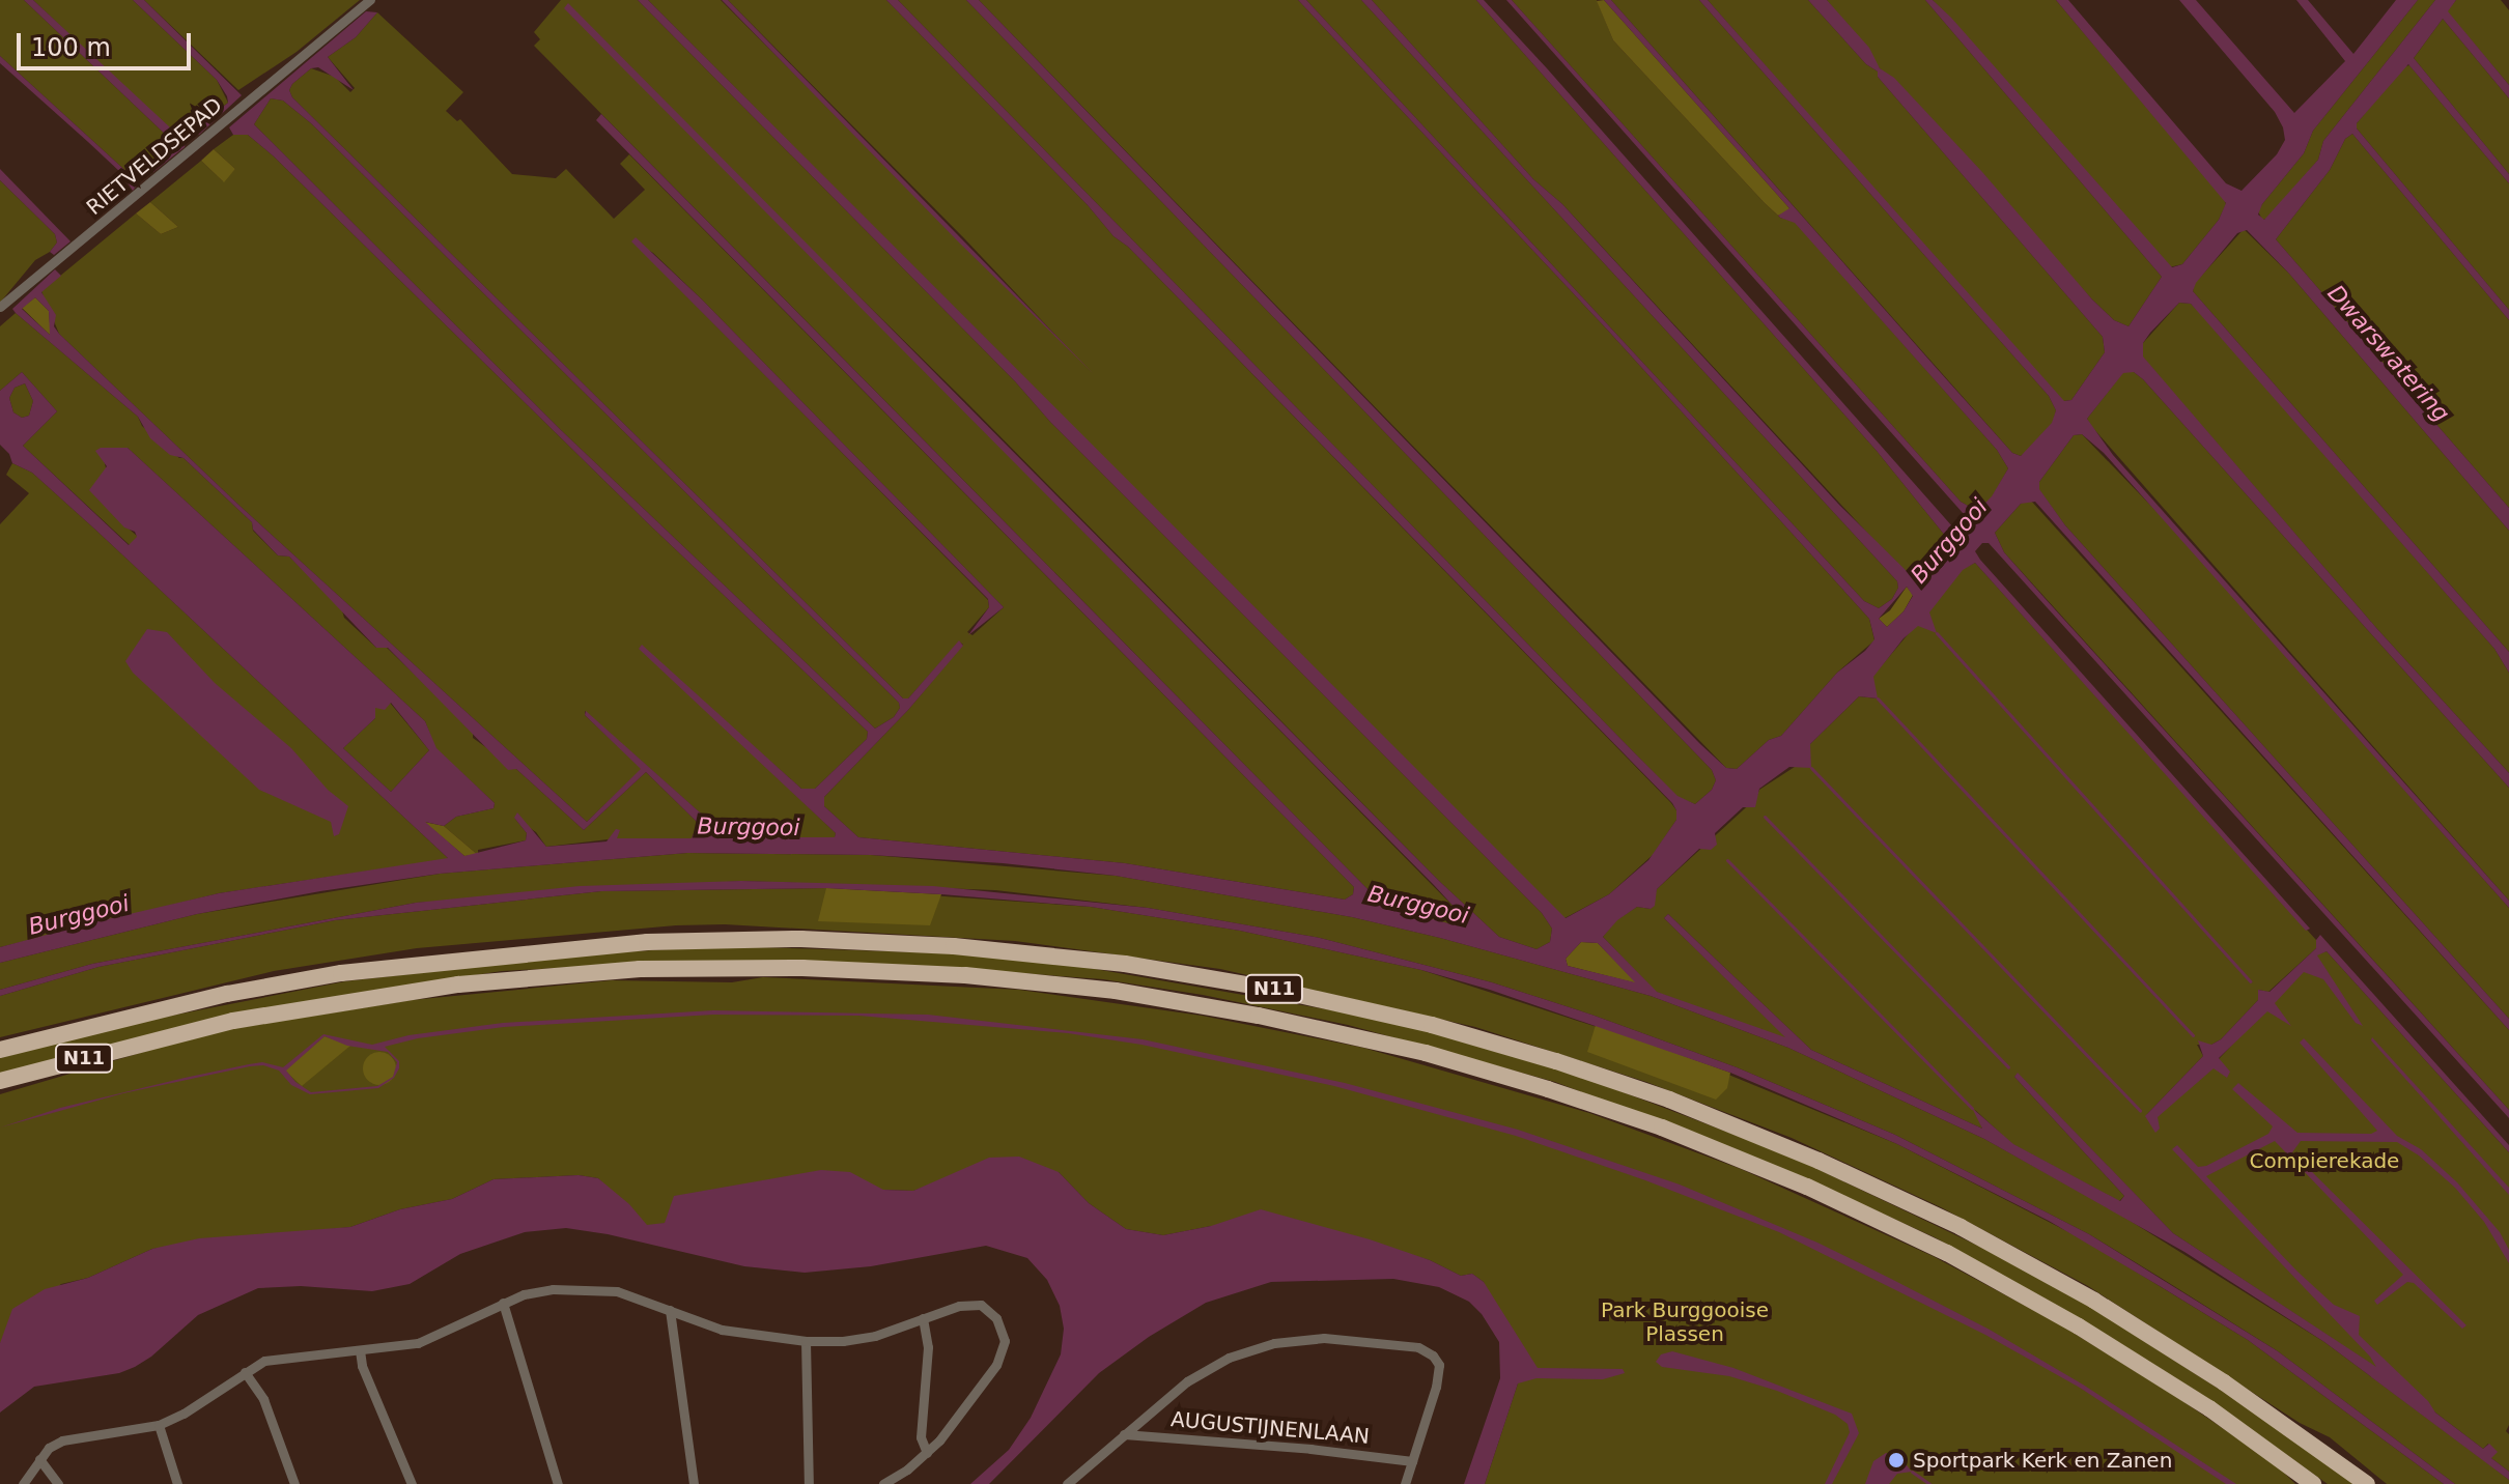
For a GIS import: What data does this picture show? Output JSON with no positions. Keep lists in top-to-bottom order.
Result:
{
  "streets": {
    "highway": ["N11"],
    "street": ["RIETVELDSEPAD", "AUGUSTIJNENLAAN"]
  },
  "water": ["Dwarswatering", "Burggooi"],
  "parks": ["Compierekade", "Park Burggooise Plassen"],
  "places": ["Sportpark Kerk en Zanen"],
  "scale_bar": "100 m"
}
